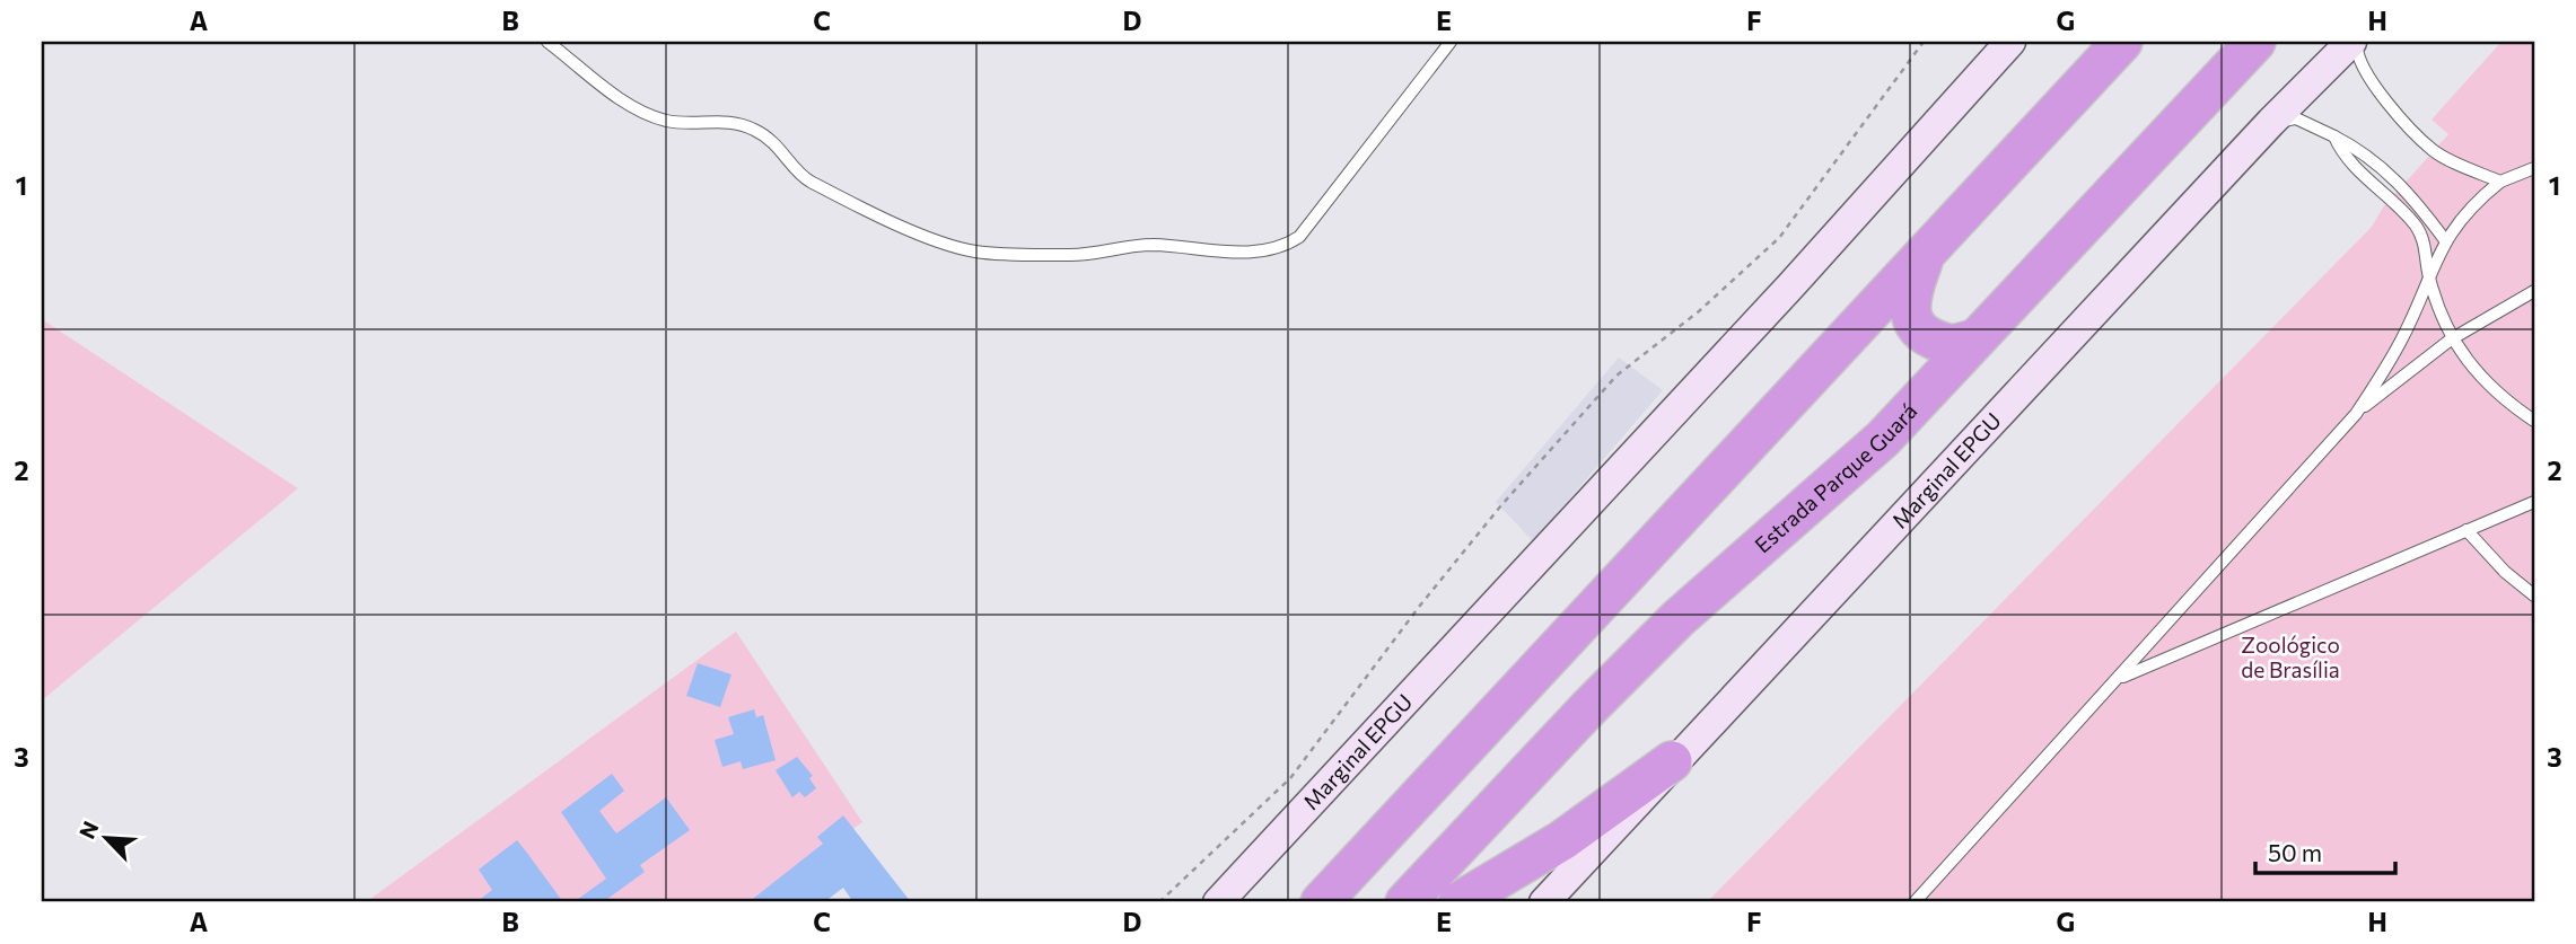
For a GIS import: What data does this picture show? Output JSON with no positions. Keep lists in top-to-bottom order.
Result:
{
  "streets": {
    "highway": ["Estrada Parque Guará"],
    "street": ["Marginal EPGU"]
  },
  "parks": ["Zoológico de Brasília"],
  "scale_bar": "50 m",
  "north": "top left",
  "grid": {
    "columns": [
      "A",
      "B",
      "C",
      "D",
      "E",
      "F",
      "G",
      "H"
    ],
    "rows": ["1", "2", "3"]
  }
}
